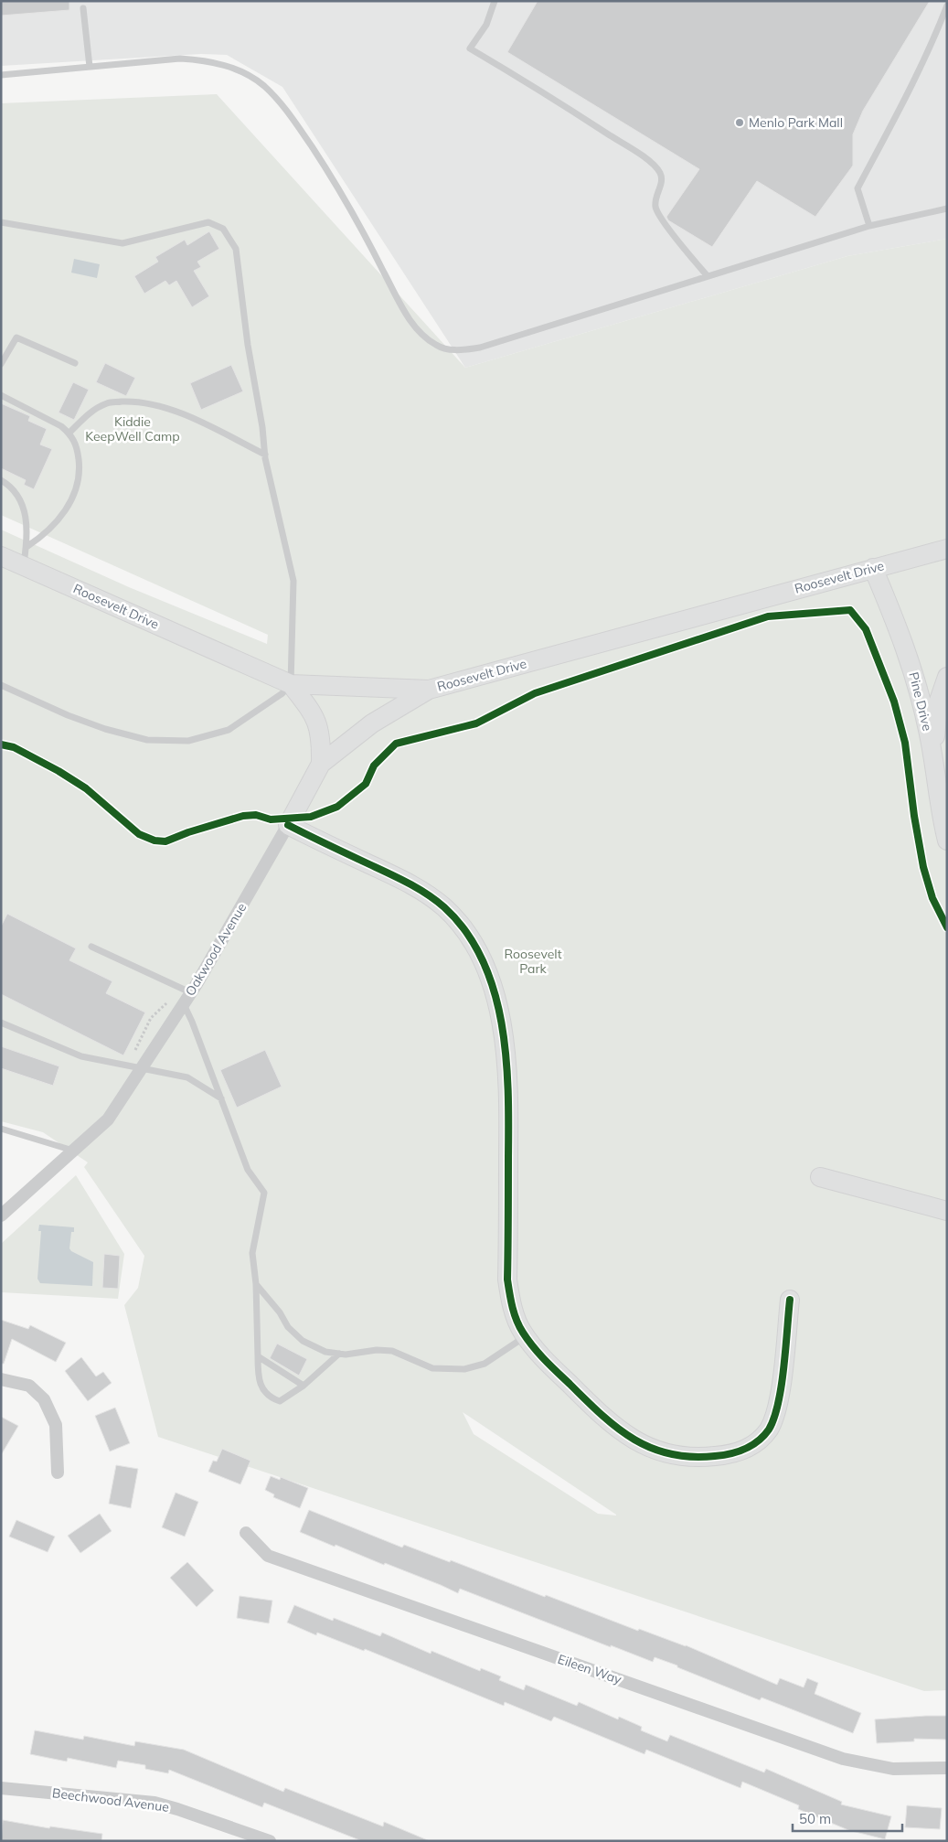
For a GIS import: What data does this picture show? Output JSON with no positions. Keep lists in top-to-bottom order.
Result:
{
  "streets": {
    "street": [
      "Roosevelt Drive",
      "Pine Drive",
      "Oakwood Avenue",
      "Eileen Way",
      "Beechwood Avenue"
    ]
  },
  "crossings": [
    ["Roosevelt Drive", "Pine Drive"],
    ["Roosevelt Drive", "Oakwood Avenue"]
  ],
  "parks": ["Kiddie KeepWell Camp", "Roosevelt Park"],
  "places": ["Menlo Park Mall"],
  "scale_bar": "50 m"
}
